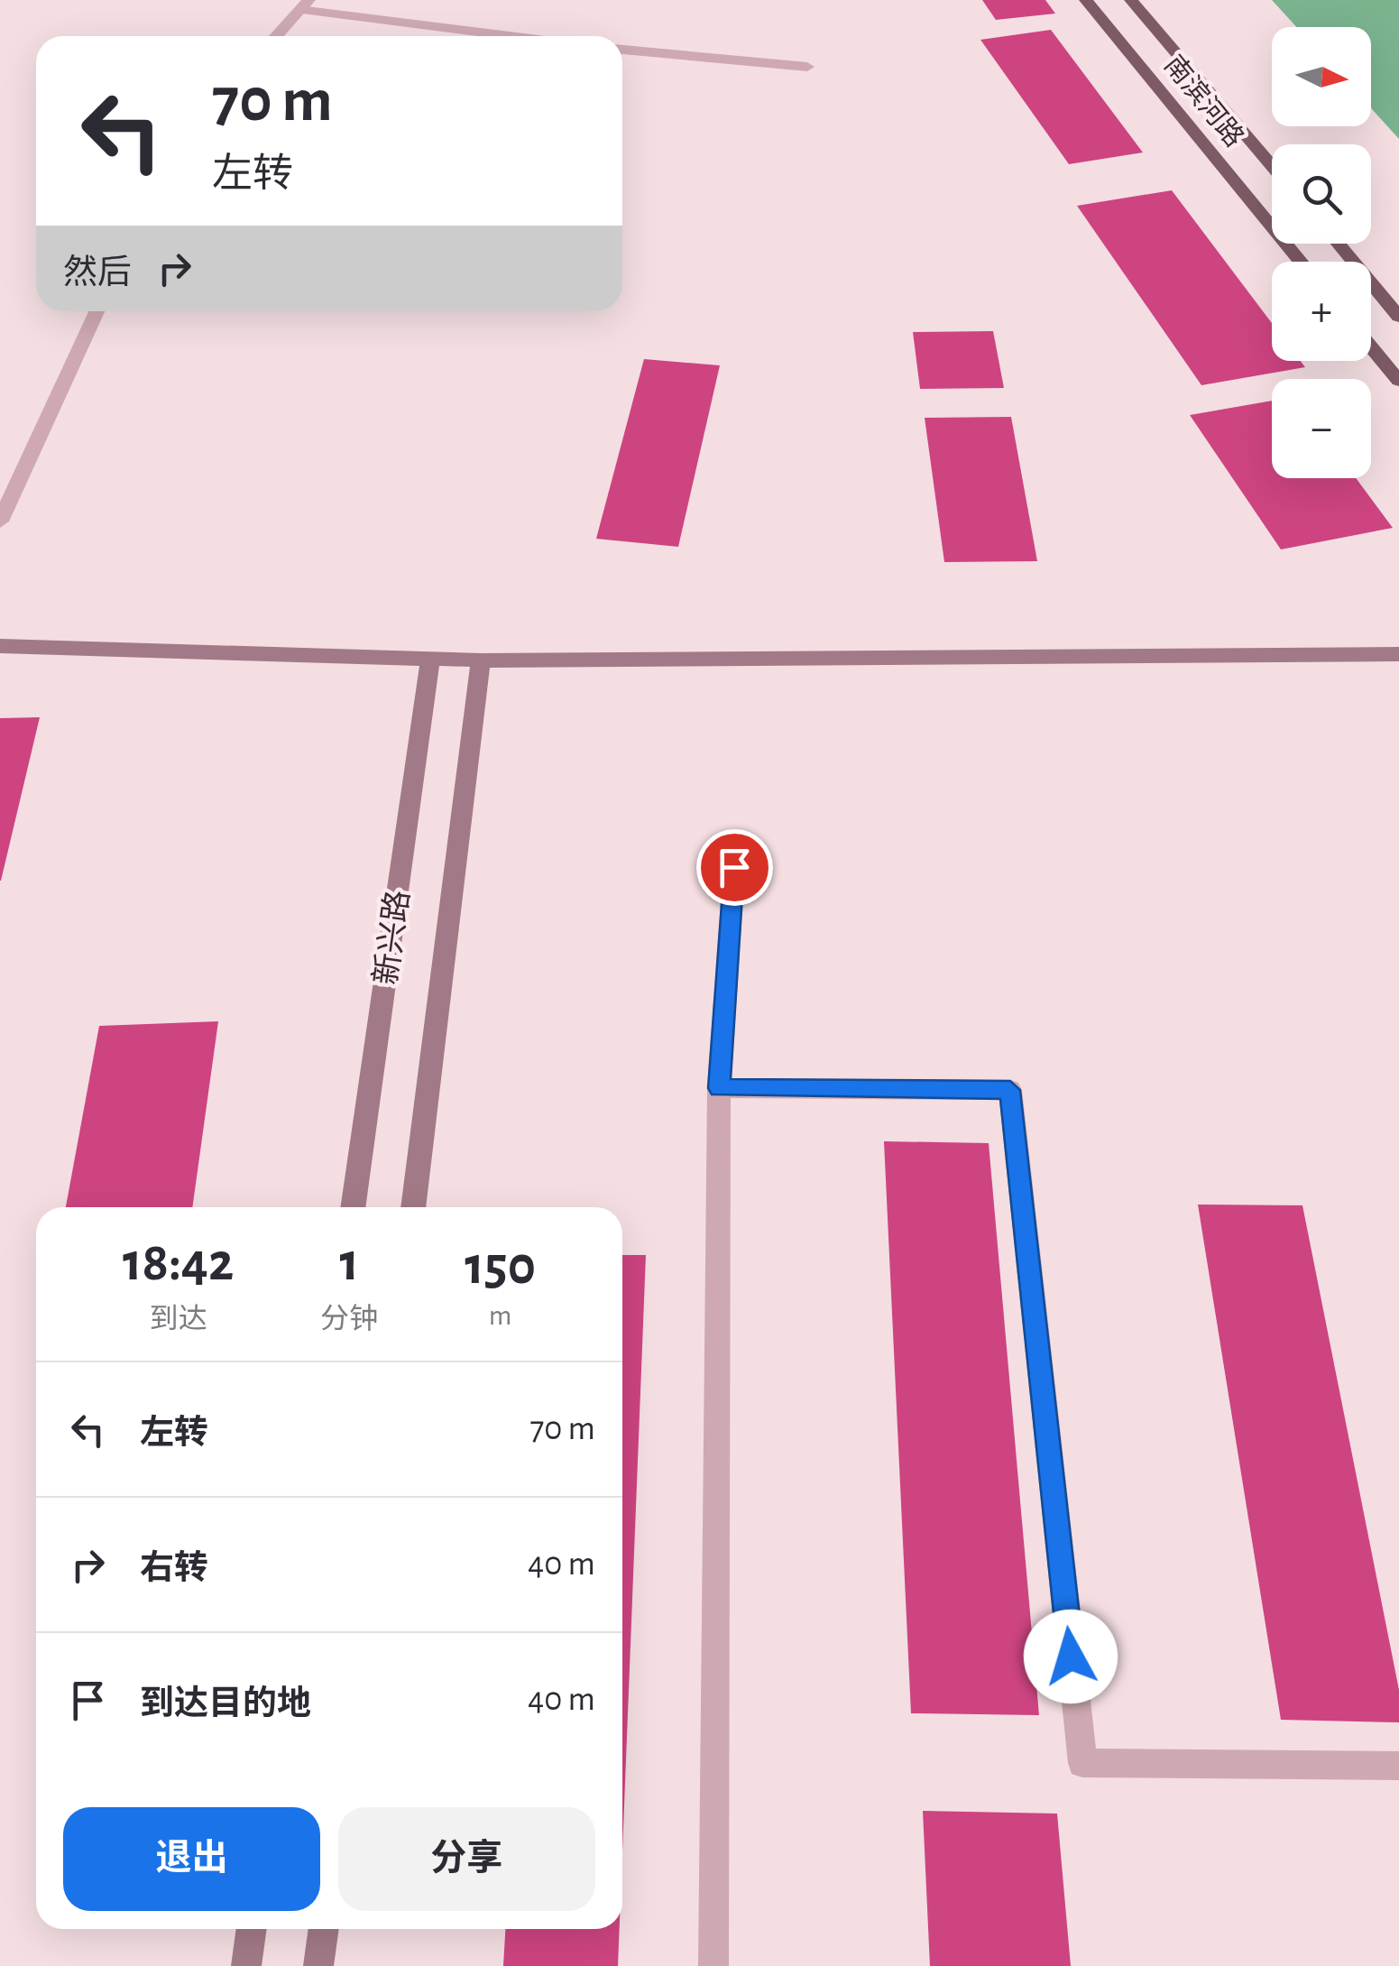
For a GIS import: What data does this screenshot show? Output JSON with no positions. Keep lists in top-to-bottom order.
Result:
{
  "streets": {
    "main road": ["南滨河路", "新兴路"]
  },
  "north": "right",
  "page": {
    "map_buttons": ["+", "−"],
    "turn": ["70 m", "左转"],
    "then": "然后",
    "eta": [
      "18:42",
      "到达",
      "1",
      "分钟",
      "150",
      "m"
    ],
    "list": [
      {
        "name": "左转",
        "value": "70 m"
      },
      {
        "name": "右转",
        "value": "40 m"
      },
      {
        "name": "到达目的地",
        "value": "40 m"
      }
    ],
    "buttons": ["退出", "分享"]
  }
}
